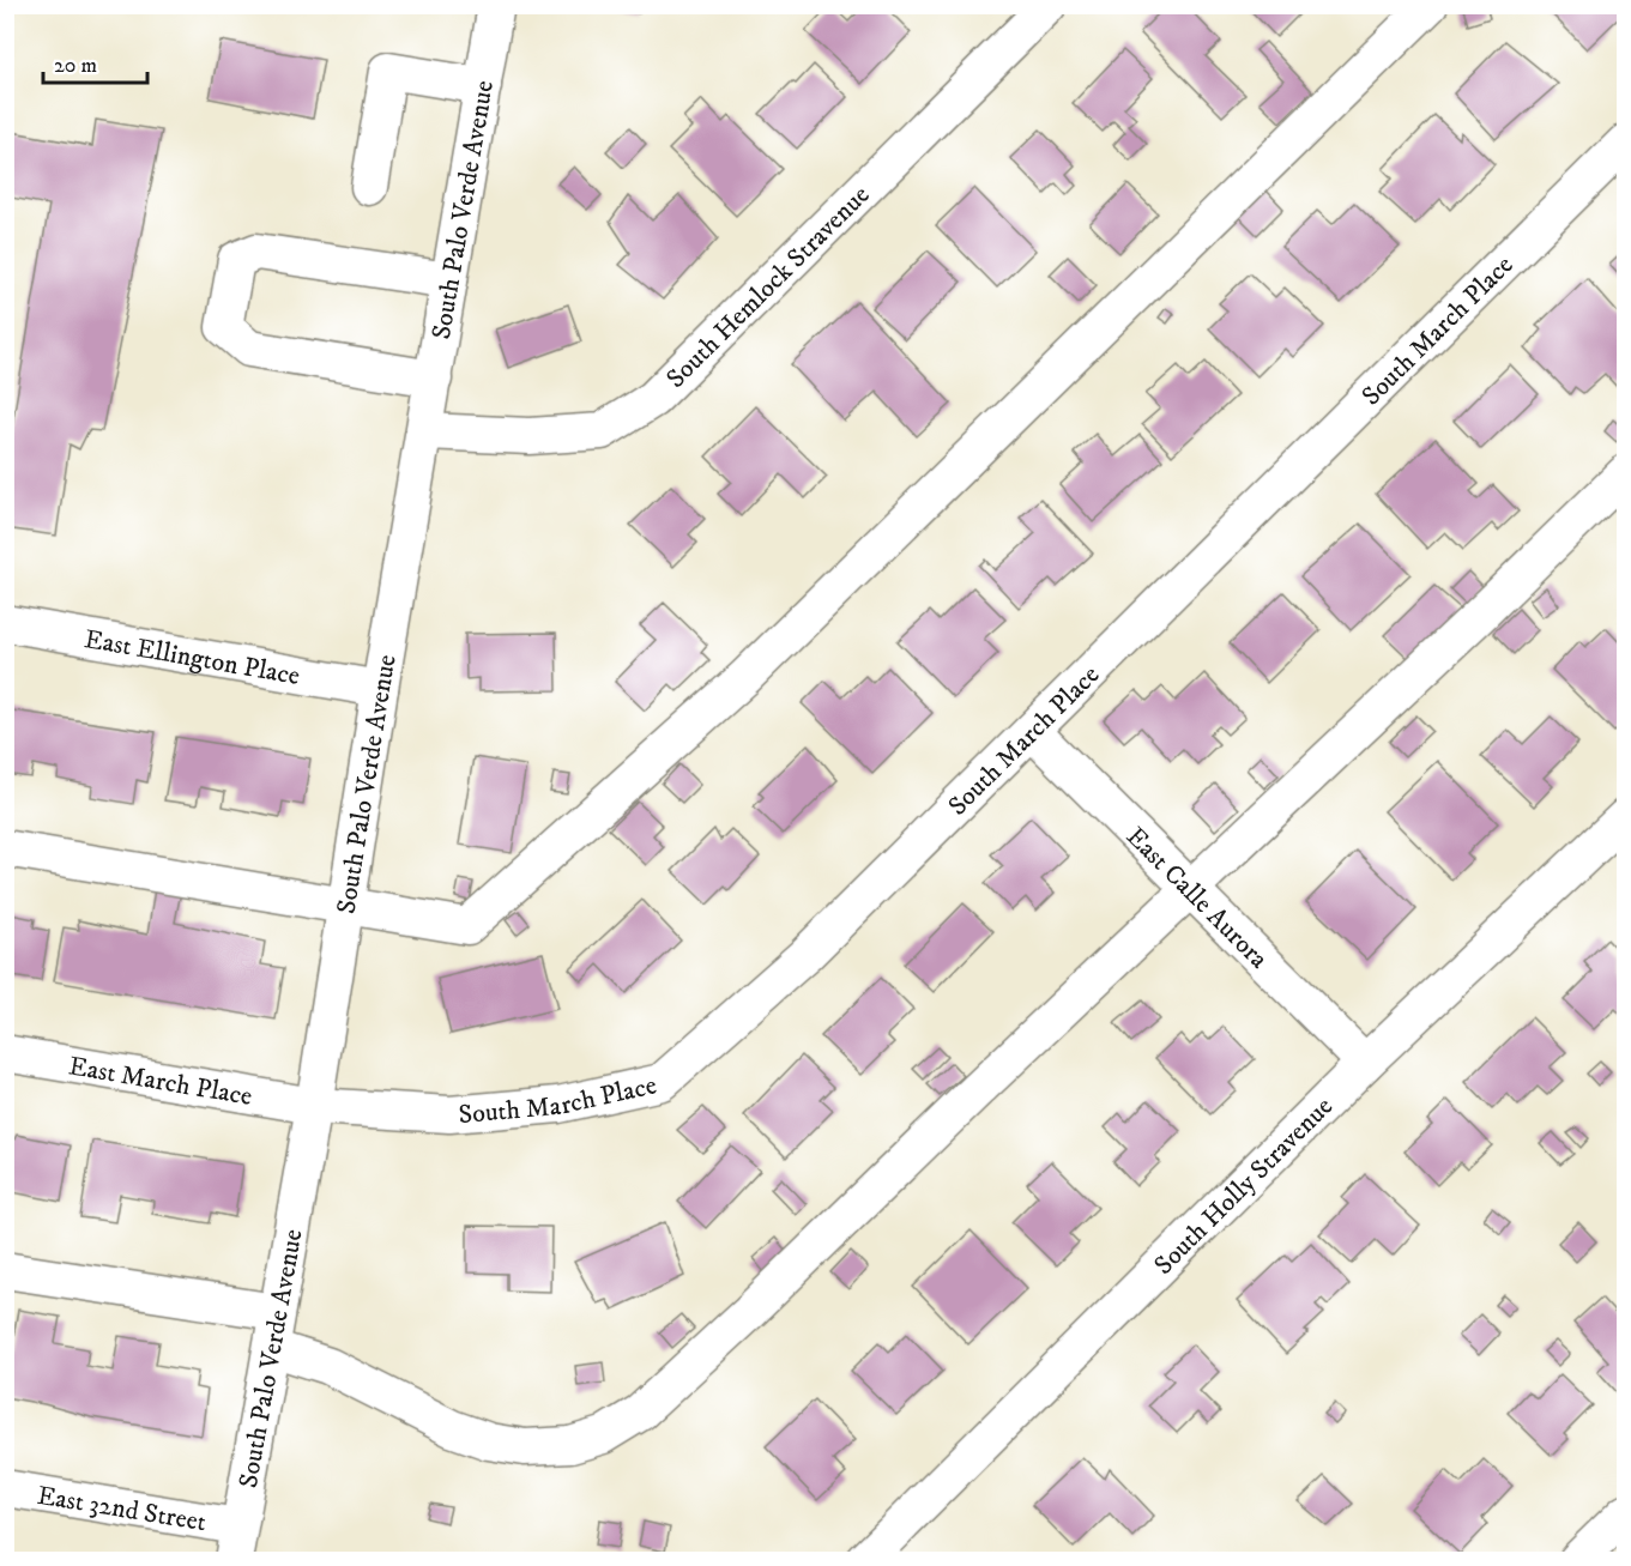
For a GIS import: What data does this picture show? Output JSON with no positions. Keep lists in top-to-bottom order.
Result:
{
  "streets": {
    "street": [
      "South Palo Verde Avenue",
      "South Hemlock Stravenue",
      "South March Place",
      "East Ellington Place",
      "East Calle Aurora",
      "East March Place",
      "South Holly Stravenue",
      "East 32nd Street"
    ]
  },
  "crossings": [
    ["South Palo Verde Avenue", "South Hemlock Stravenue"],
    ["South Palo Verde Avenue", "South March Place"],
    ["South Palo Verde Avenue", "East Ellington Place"],
    ["South Palo Verde Avenue", "East March Place"],
    ["South Palo Verde Avenue", "East 32nd Street"],
    ["South March Place", "East Calle Aurora"],
    ["South March Place", "East March Place"],
    ["East Calle Aurora", "South Holly Stravenue"]
  ],
  "scale_bar": "20 m"
}
